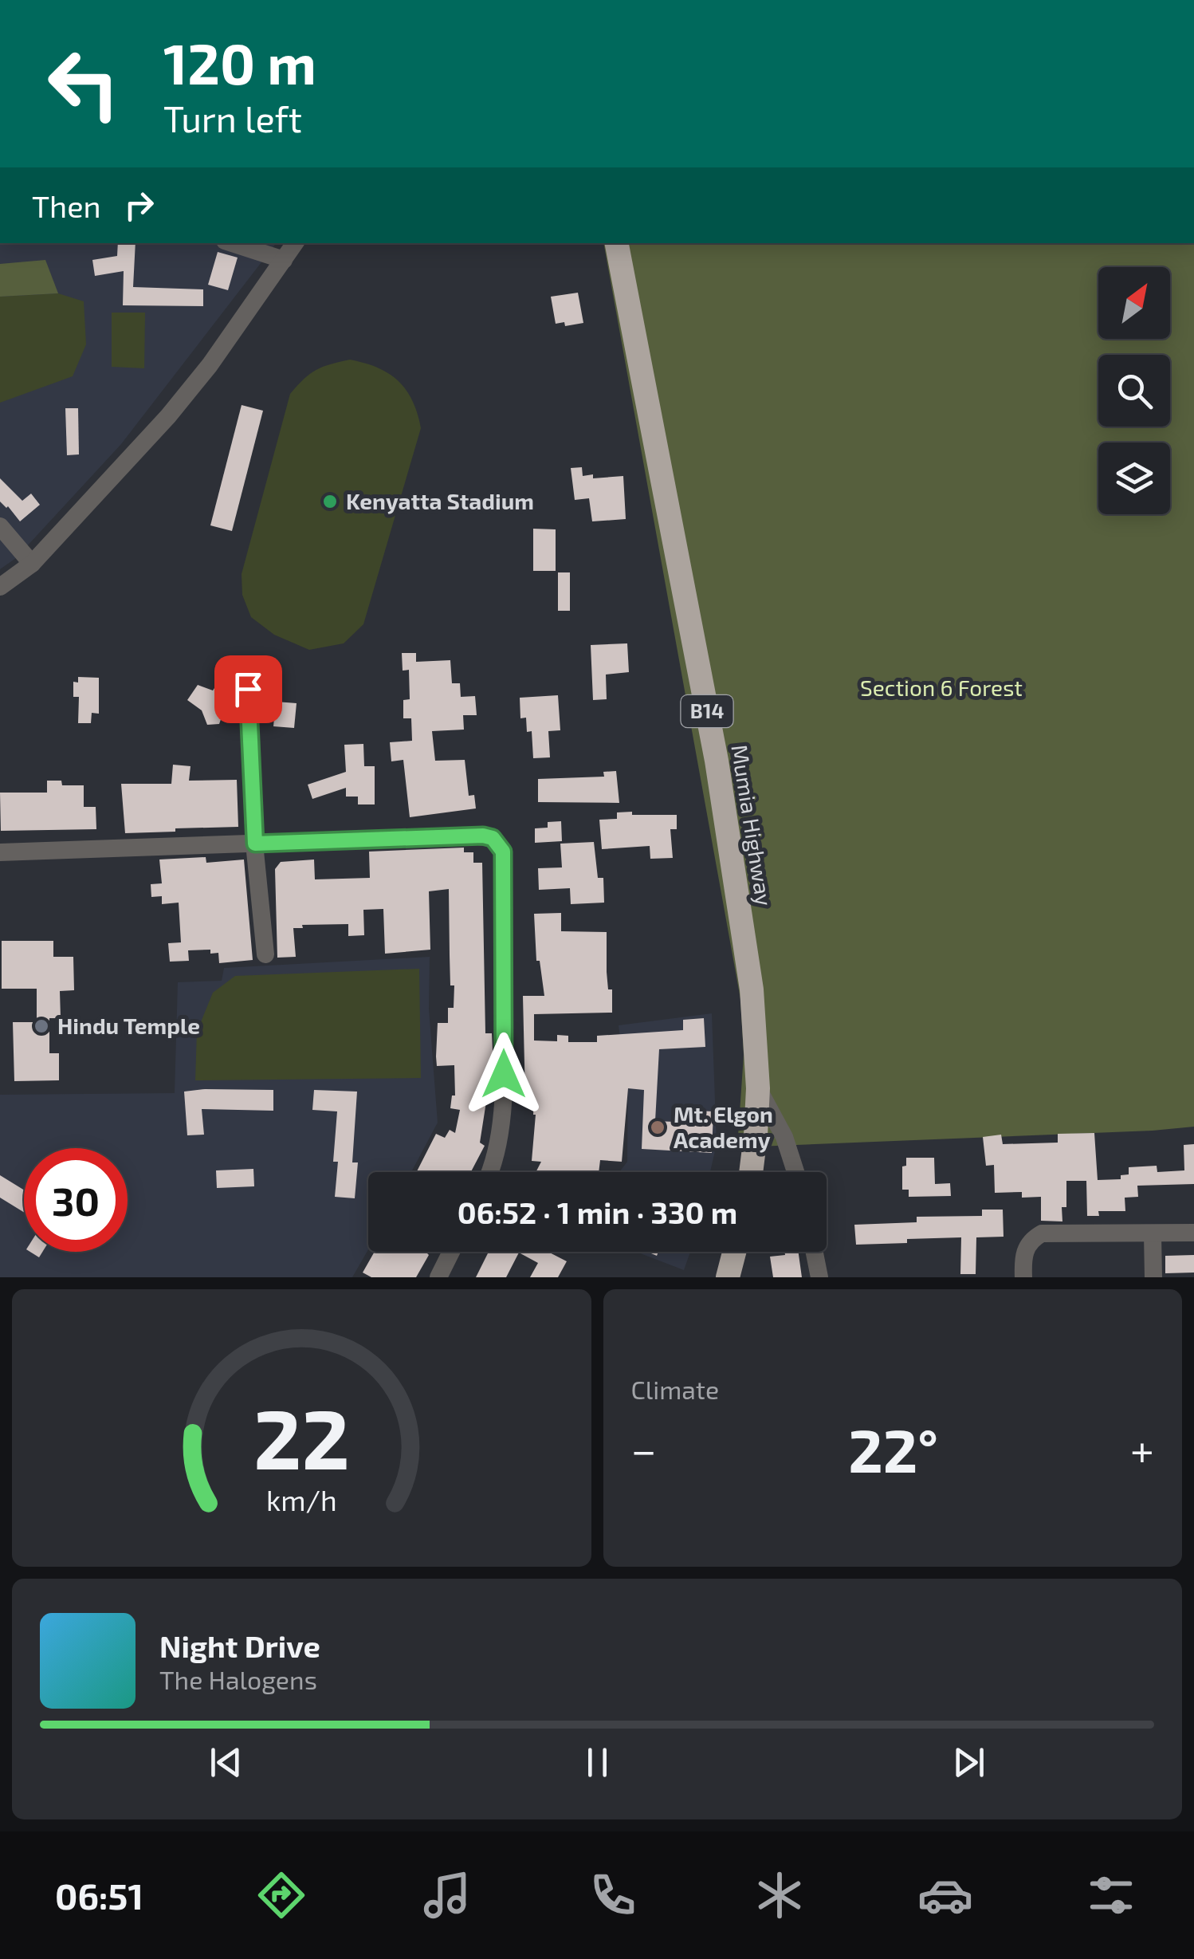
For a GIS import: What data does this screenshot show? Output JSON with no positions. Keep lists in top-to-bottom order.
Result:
{
  "streets": {
    "highway": ["B14", "Mumia Highway"]
  },
  "parks": ["Section 6 Forest"],
  "places": ["Kenyatta Stadium", "Hindu Temple", "Mt. Elgon Academy"],
  "north": "top right",
  "page": {
    "turn": ["120 m", "Turn left"],
    "then": "Then",
    "limit": "30",
    "trip": "06:52 · 1 min · 330 m",
    "tile": "Climate",
    "heat": ["−", "22°", "+"],
    "song": ["Night Drive", "The Halogens"],
    "tabs": "06:51",
    "gauge": ["22", "km/h"]
  }
}
